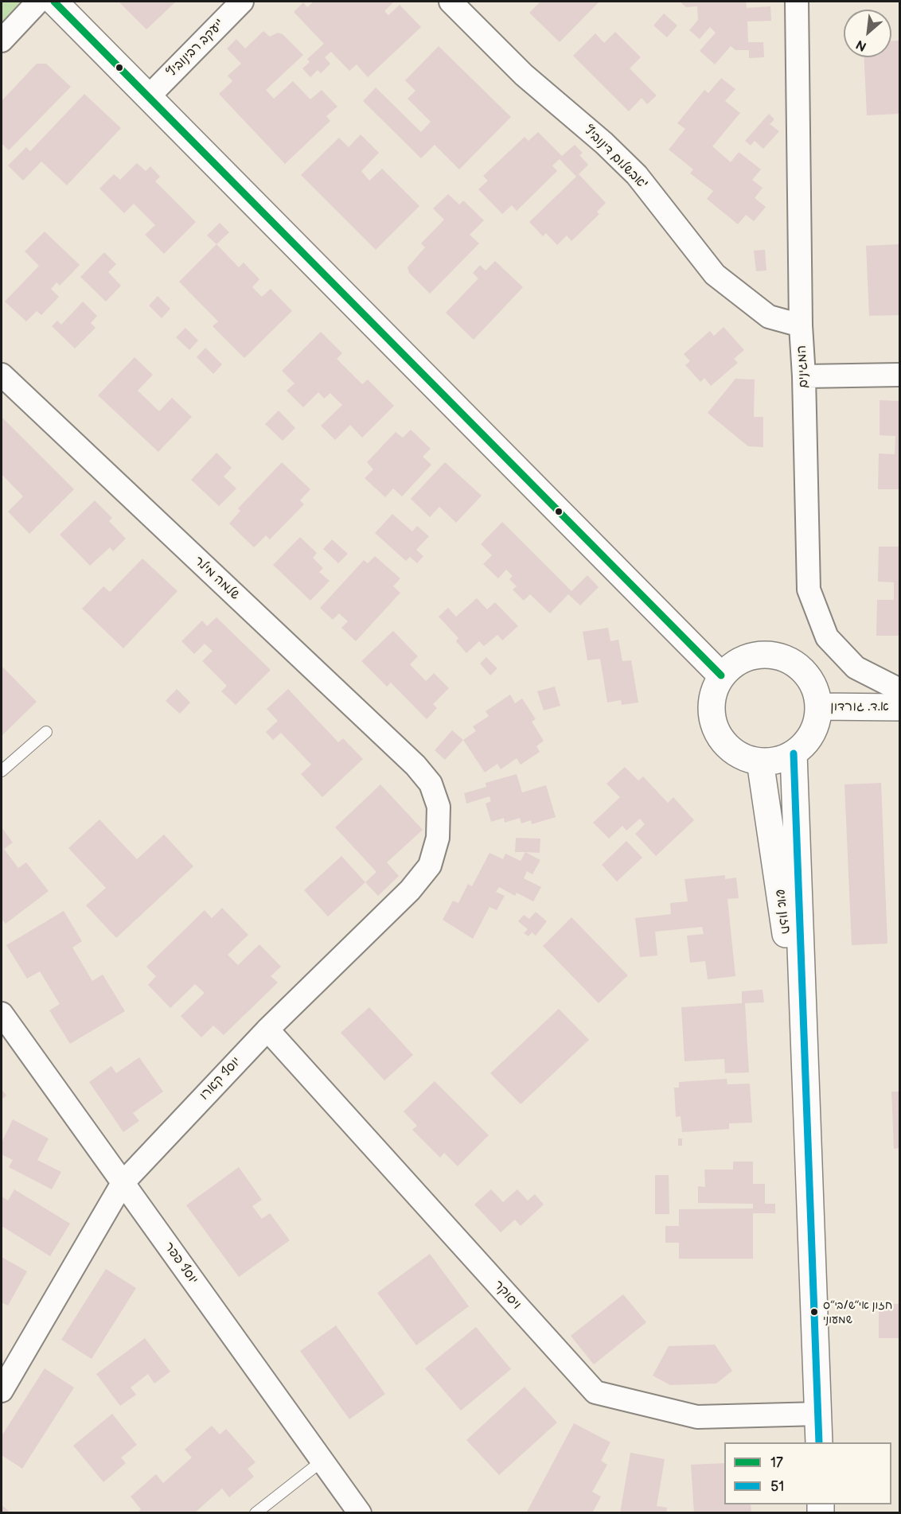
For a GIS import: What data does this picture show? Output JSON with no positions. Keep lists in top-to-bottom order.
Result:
{
  "streets": {
    "street": [
      "יעקב רבינוביץ'",
      "אבשלום דינוביץ'",
      "המגינים",
      "שלמה מילר",
      "א.ד. גורדון",
      "חזון איש",
      "יוסף קארו",
      "יוסף פפר",
      "ויסוקר"
    ]
  },
  "crossings": [
    ["אבשלום דינוביץ'", "המגינים"],
    ["שלמה מילר", "יוסף קארו"],
    ["א.ד. גורדון", "חזון איש"],
    ["חזון איש", "ויסוקר"],
    ["יוסף קארו", "יוסף פפר"],
    ["יוסף קארו", "ויסוקר"]
  ],
  "places": ["חזון אי״ש/בי״ס שמעוני"],
  "lines": ["transit line 17", "transit line 51"],
  "legend": ["17", "51"],
  "north": "bottom left"
}
